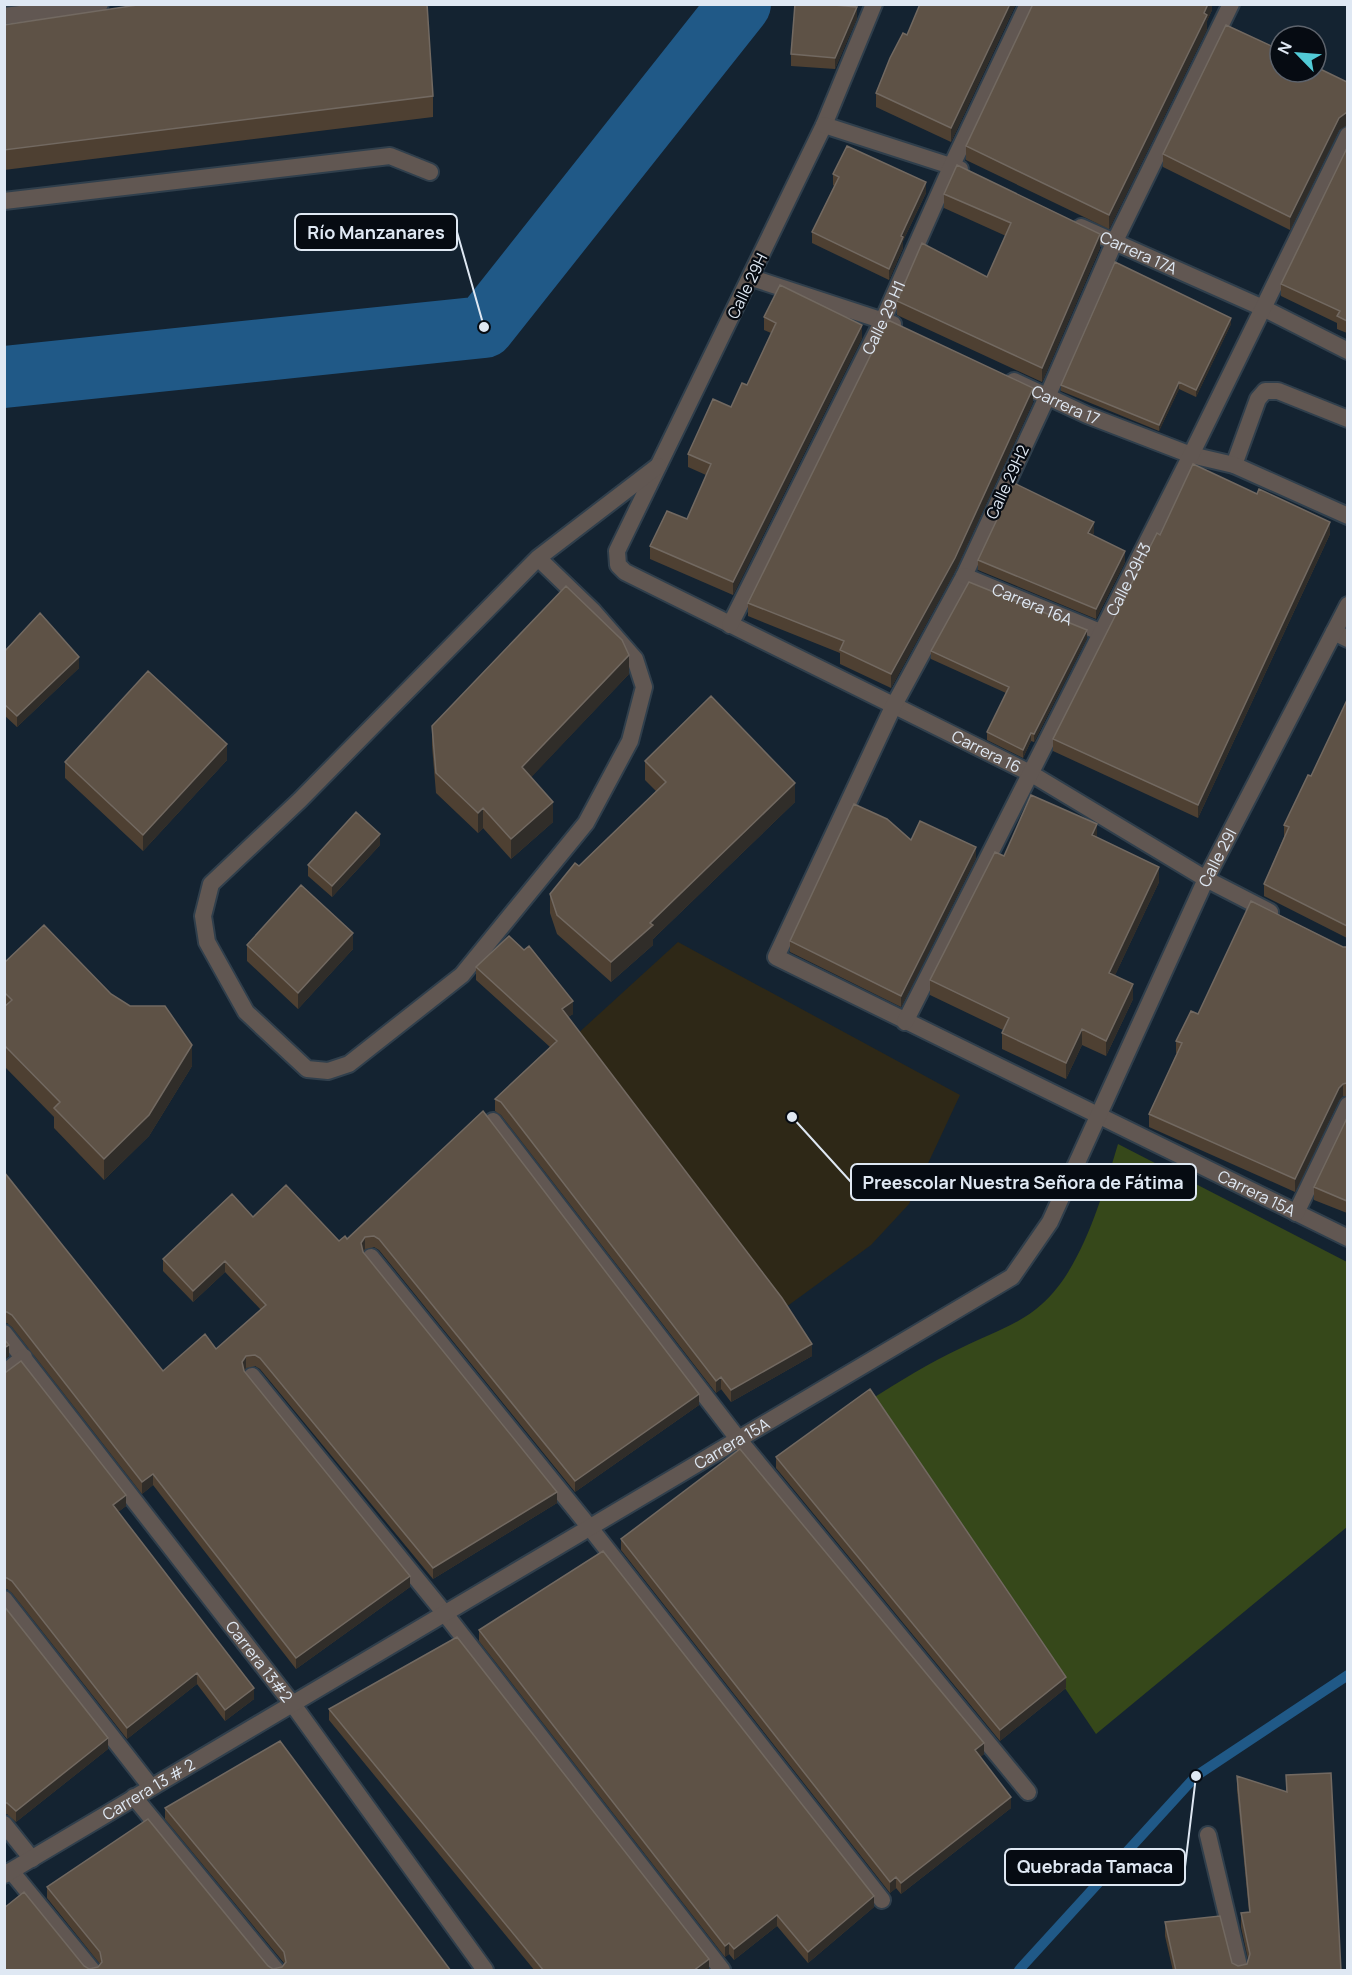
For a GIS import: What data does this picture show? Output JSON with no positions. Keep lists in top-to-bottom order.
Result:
{
  "streets": {
    "street": [
      "Carrera 17A",
      "Calle 29H",
      "Calle 29 H1",
      "Carrera 17",
      "Calle 29H2",
      "Calle 29H3",
      "Carrera 16A",
      "Carrera 16",
      "Calle 29I",
      "Carrera 15A",
      "Carrera 13#2",
      "Carrera 13 # 2"
    ]
  },
  "crossings": [
    ["Carrera 17A", "Calle 29H2"],
    ["Carrera 17A", "Calle 29H3"],
    ["Calle 29H", "Carrera 16"],
    ["Calle 29 H1", "Carrera 16"],
    ["Carrera 17", "Calle 29H2"],
    ["Carrera 17", "Calle 29H3"],
    ["Calle 29H2", "Carrera 16A"],
    ["Calle 29H2", "Carrera 16"],
    ["Calle 29H2", "Carrera 15A"],
    ["Calle 29H3", "Carrera 16A"],
    ["Calle 29H3", "Carrera 16"],
    ["Calle 29H3", "Carrera 15A"],
    ["Carrera 16", "Calle 29I"],
    ["Calle 29I", "Carrera 15A"],
    ["Carrera 15A", "Carrera 13#2"],
    ["Carrera 15A", "Carrera 13 # 2"],
    ["Carrera 13#2", "Carrera 13 # 2"]
  ],
  "places": ["Río Manzanares", "Preescolar Nuestra Señora de Fátima", "Quebrada Tamaca"],
  "north": "top left"
}
